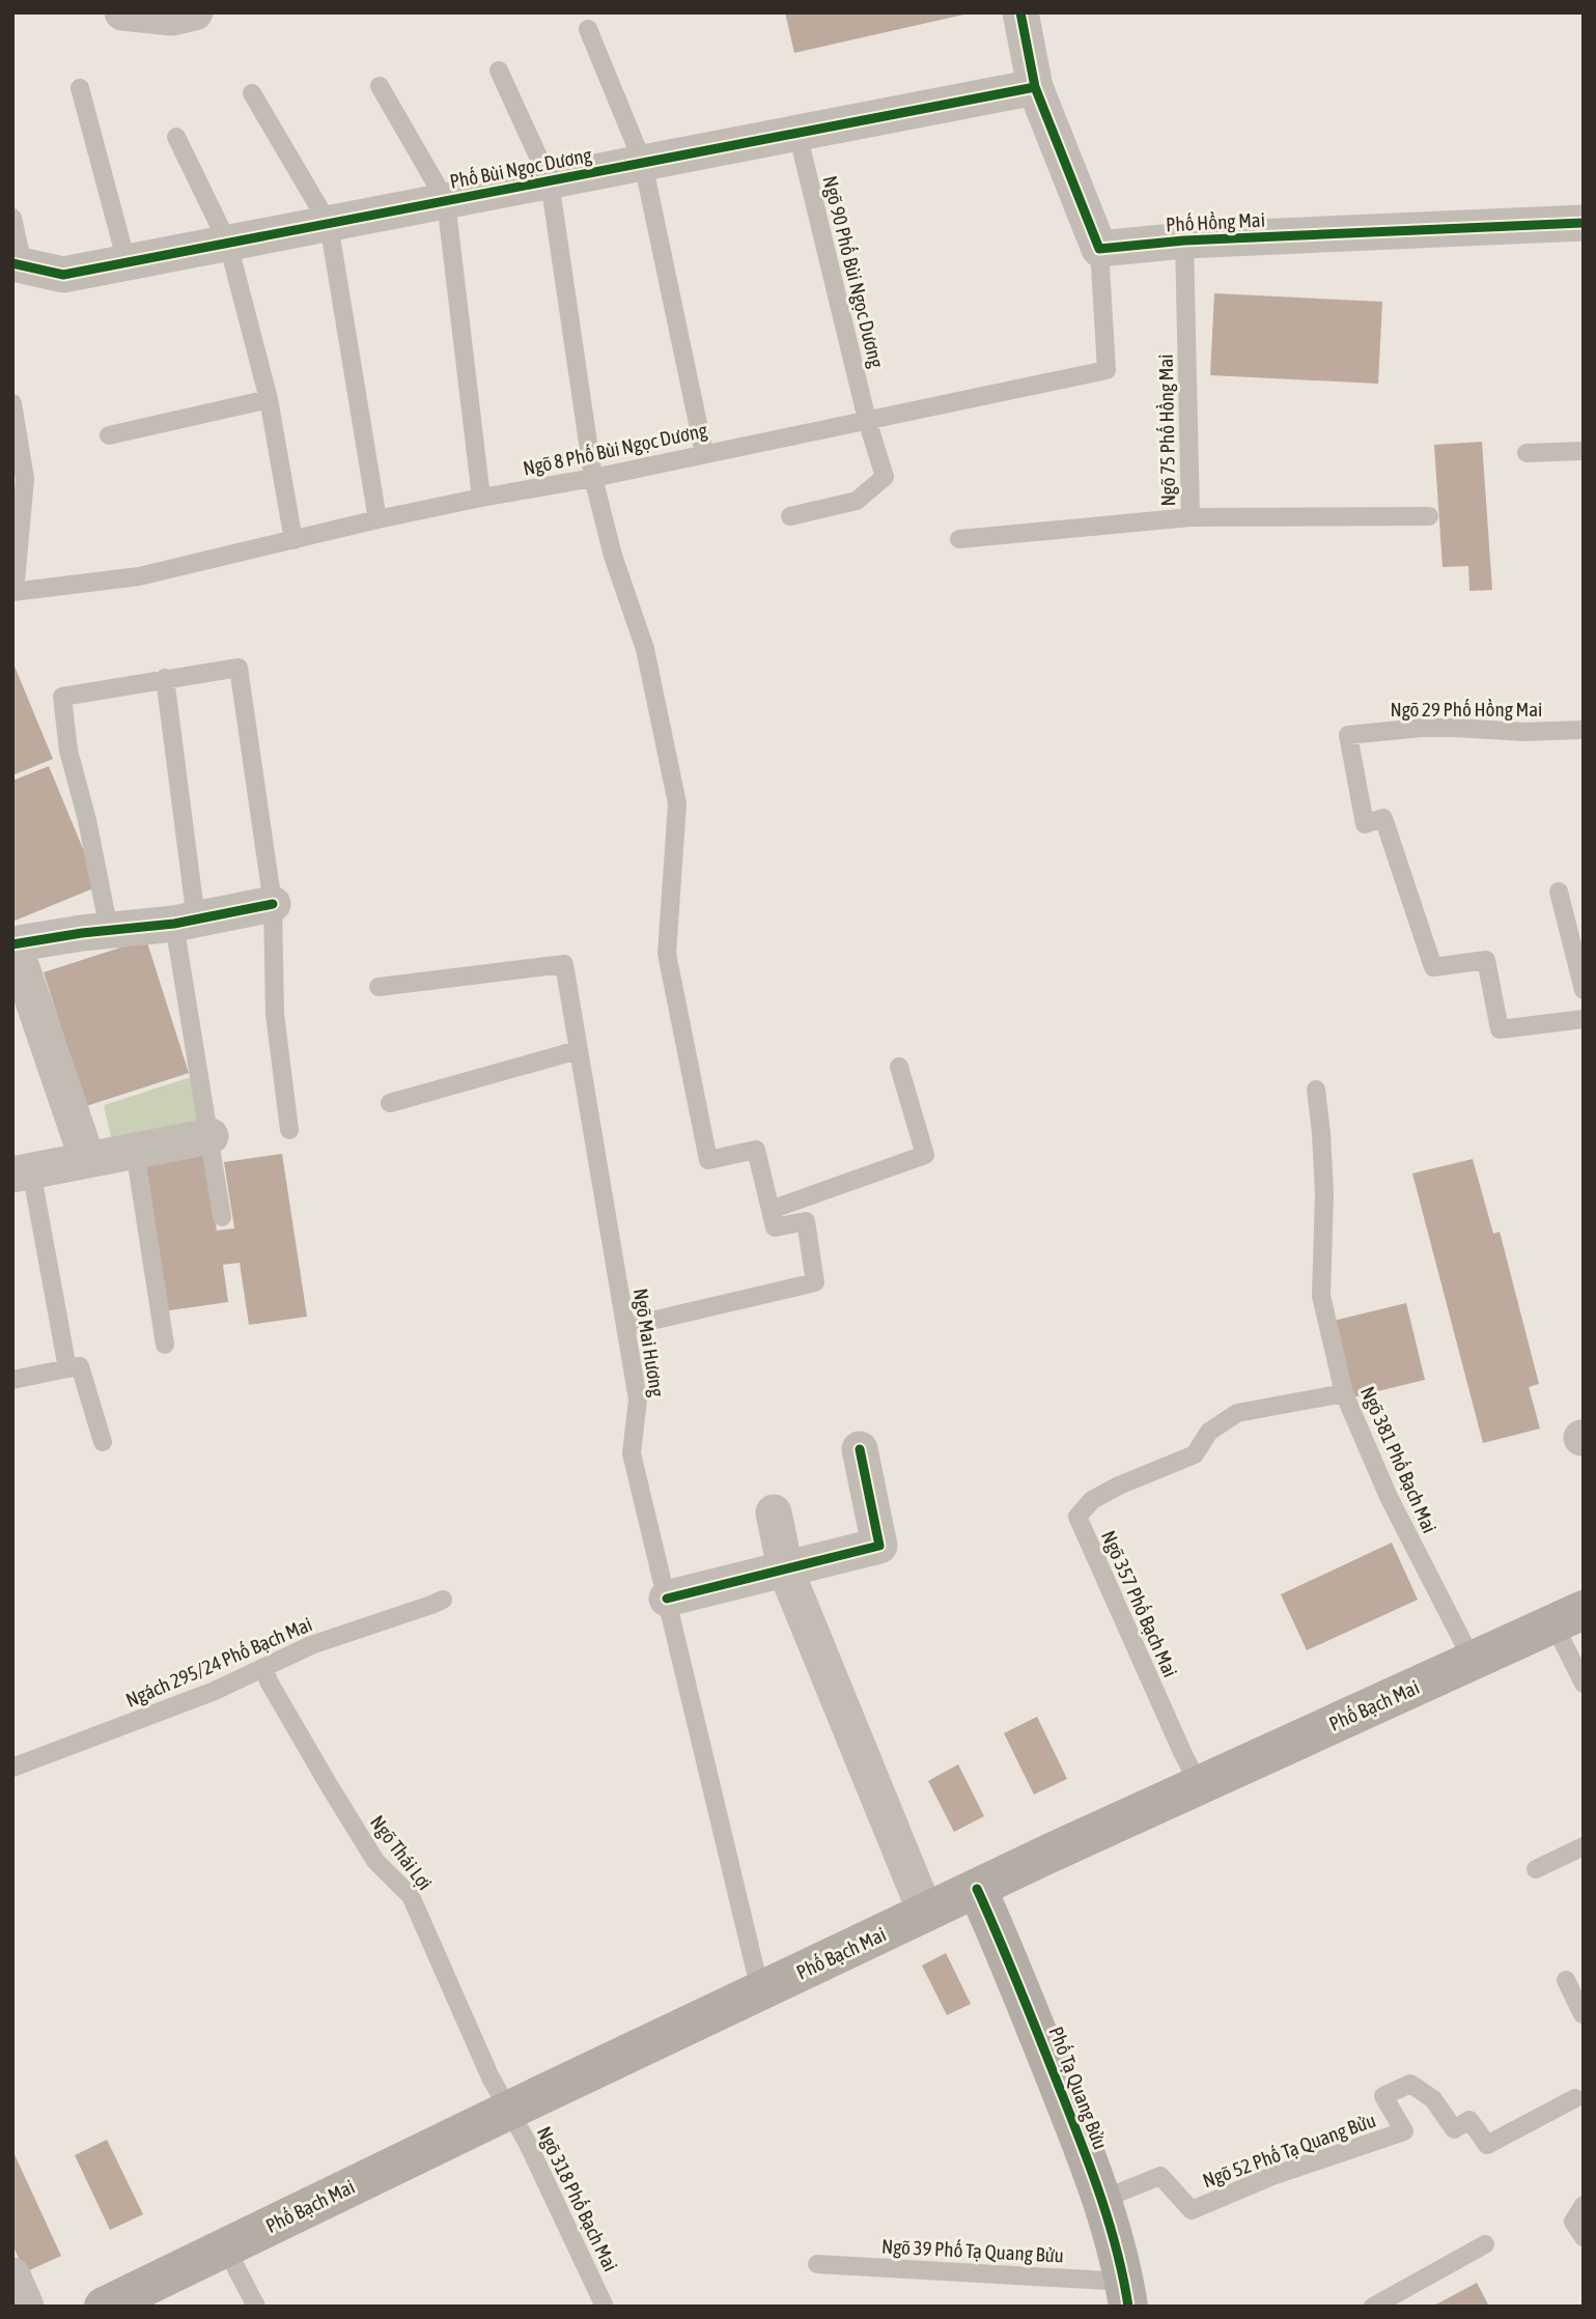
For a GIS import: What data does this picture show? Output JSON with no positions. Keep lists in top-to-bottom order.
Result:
{
  "streets": {
    "main road": ["Phố Bạch Mai", "Phố Tạ Quang Bửu"],
    "street": ["Phố Bùi Ngọc Dương", "Phố Hồng Mai"],
    "lane": [
      "Ngõ 90 Phố Bùi Ngọc Dương",
      "Ngõ 75 Phố Hồng Mai",
      "Ngõ 8 Phố Bùi Ngọc Dương",
      "Ngõ 29 Phố Hồng Mai",
      "Ngõ Mai Hương",
      "Ngõ 381 Phố Bạch Mai",
      "Ngõ 357 Phố Bạch Mai",
      "Ngách 295/24 Phố Bạch Mai",
      "Ngõ Thái Lợi",
      "Ngõ 52 Phố Tạ Quang Bửu",
      "Ngõ 318 Phố Bạch Mai",
      "Ngõ 39 Phố Tạ Quang Bửu"
    ]
  },
  "crossings": [
    ["Phố Bùi Ngọc Dương", "Ngõ 90 Phố Bùi Ngọc Dương"],
    ["Phố Hồng Mai", "Ngõ 75 Phố Hồng Mai"],
    ["Phố Hồng Mai", "Ngõ 8 Phố Bùi Ngọc Dương"],
    ["Ngõ 90 Phố Bùi Ngọc Dương", "Ngõ 8 Phố Bùi Ngọc Dương"],
    ["Ngõ Mai Hương", "Phố Bạch Mai"],
    ["Ngõ 381 Phố Bạch Mai", "Ngõ 357 Phố Bạch Mai"],
    ["Ngõ 381 Phố Bạch Mai", "Phố Bạch Mai"],
    ["Ngõ 357 Phố Bạch Mai", "Phố Bạch Mai"],
    ["Ngách 295/24 Phố Bạch Mai", "Ngõ Thái Lợi"],
    ["Phố Bạch Mai", "Ngõ Thái Lợi"],
    ["Phố Bạch Mai", "Phố Tạ Quang Bửu"],
    ["Phố Bạch Mai", "Ngõ 318 Phố Bạch Mai"],
    ["Ngõ Thái Lợi", "Ngõ 318 Phố Bạch Mai"],
    ["Phố Tạ Quang Bửu", "Ngõ 52 Phố Tạ Quang Bửu"],
    ["Phố Tạ Quang Bửu", "Ngõ 39 Phố Tạ Quang Bửu"]
  ]
}
